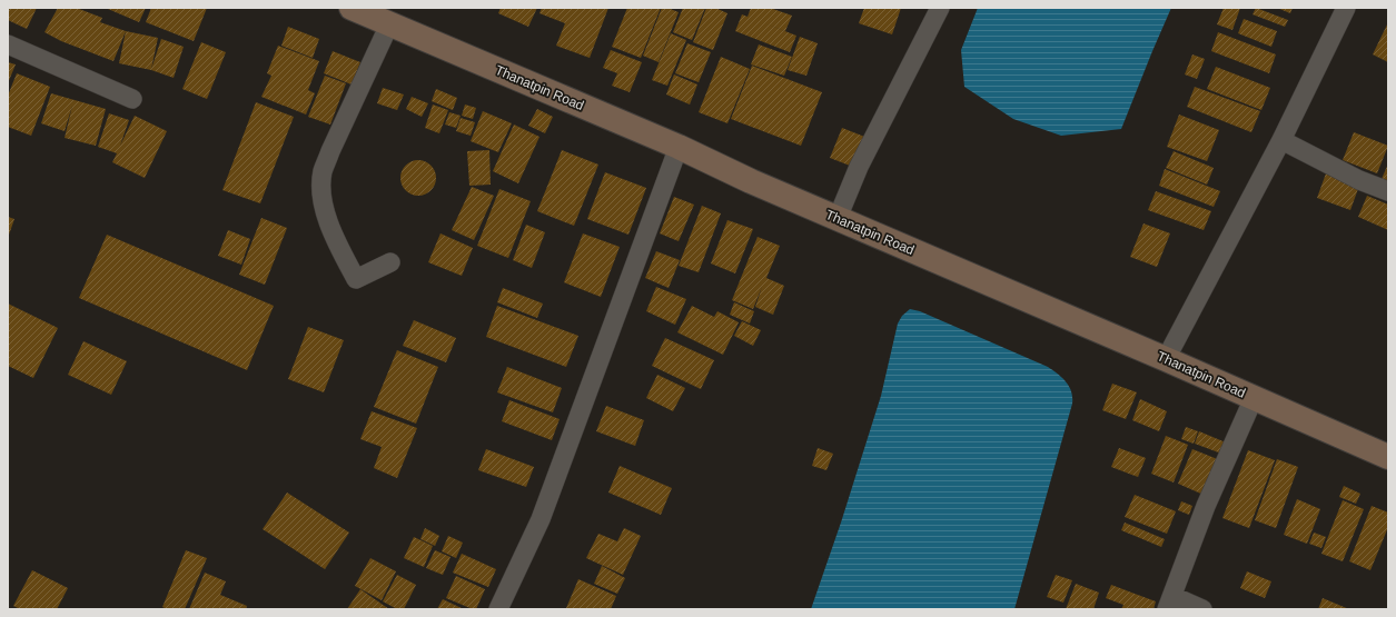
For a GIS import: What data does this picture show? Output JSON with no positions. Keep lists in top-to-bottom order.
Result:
{
  "streets": {
    "main road": ["Thanatpin Road"]
  }
}
